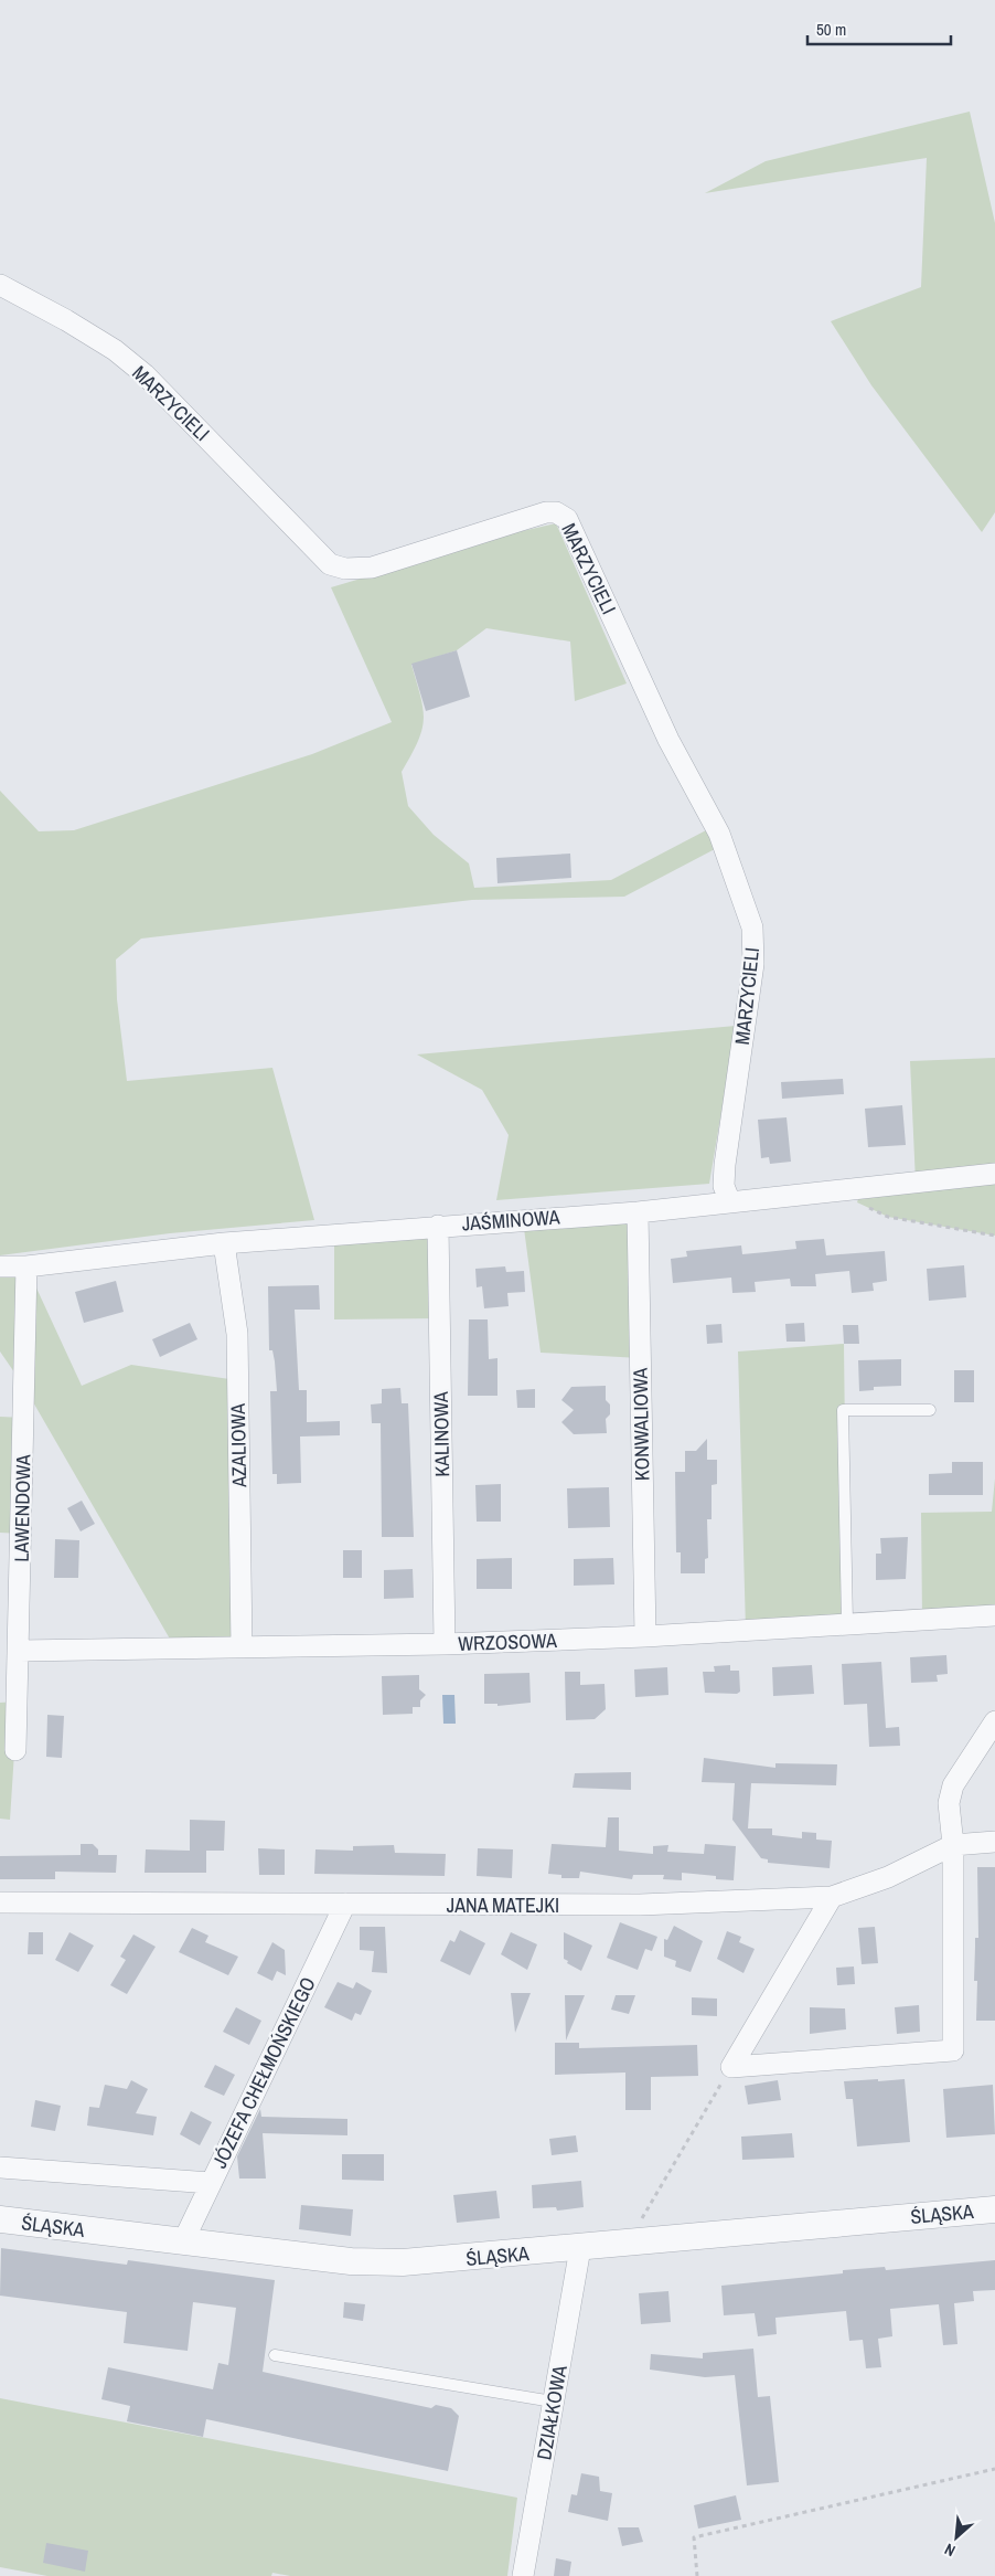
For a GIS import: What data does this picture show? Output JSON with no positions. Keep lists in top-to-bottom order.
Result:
{
  "streets": {
    "street": [
      "MARZYCIELI",
      "JAŚMINOWA",
      "KONWALIOWA",
      "KALINOWA",
      "AZALIOWA",
      "LAWENDOWA",
      "WRZOSOWA",
      "JANA MATEJKI",
      "JÓZEFA CHEŁMOŃSKIEGO",
      "ŚLĄSKA",
      "DZIAŁKOWA"
    ]
  },
  "crossings": [
    ["MARZYCIELI", "JAŚMINOWA"],
    ["JAŚMINOWA", "KONWALIOWA"],
    ["JAŚMINOWA", "KALINOWA"],
    ["JAŚMINOWA", "AZALIOWA"],
    ["JAŚMINOWA", "LAWENDOWA"],
    ["KONWALIOWA", "WRZOSOWA"],
    ["KALINOWA", "WRZOSOWA"],
    ["AZALIOWA", "WRZOSOWA"],
    ["LAWENDOWA", "WRZOSOWA"],
    ["JANA MATEJKI", "JÓZEFA CHEŁMOŃSKIEGO"],
    ["JÓZEFA CHEŁMOŃSKIEGO", "ŚLĄSKA"],
    ["ŚLĄSKA", "DZIAŁKOWA"]
  ],
  "scale_bar": "50 m",
  "north": "bottom left"
}
